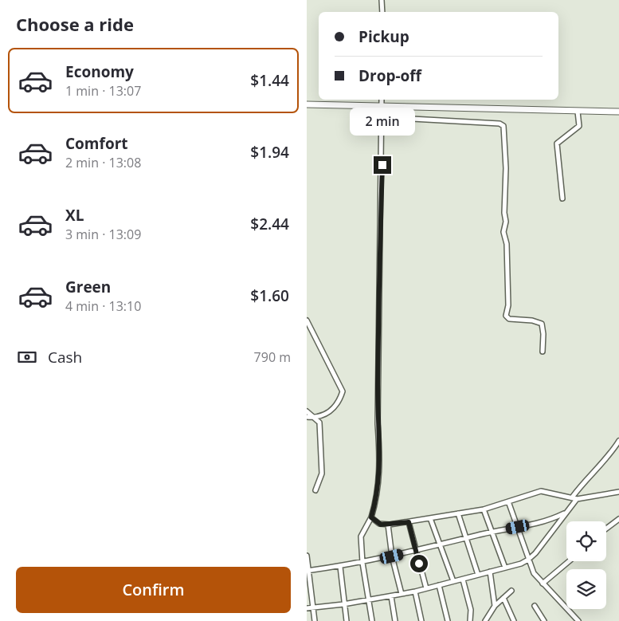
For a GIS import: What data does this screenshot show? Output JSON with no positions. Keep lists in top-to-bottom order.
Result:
{
  "page": {
    "heading": "Choose a ride",
    "banner": ["Pickup", "Drop-off"],
    "list": [
      {
        "name": "Economy",
        "note": "1 min · 13:07",
        "value": "$1.44"
      },
      {
        "name": "Comfort",
        "note": "2 min · 13:08",
        "value": "$1.94"
      },
      {
        "name": "XL",
        "note": "3 min · 13:09",
        "value": "$2.44"
      },
      {
        "name": "Green",
        "note": "4 min · 13:10",
        "value": "$1.60"
      }
    ],
    "bubble": "2 min",
    "pay": ["Cash", "790 m"],
    "buttons": "Confirm"
  }
}
